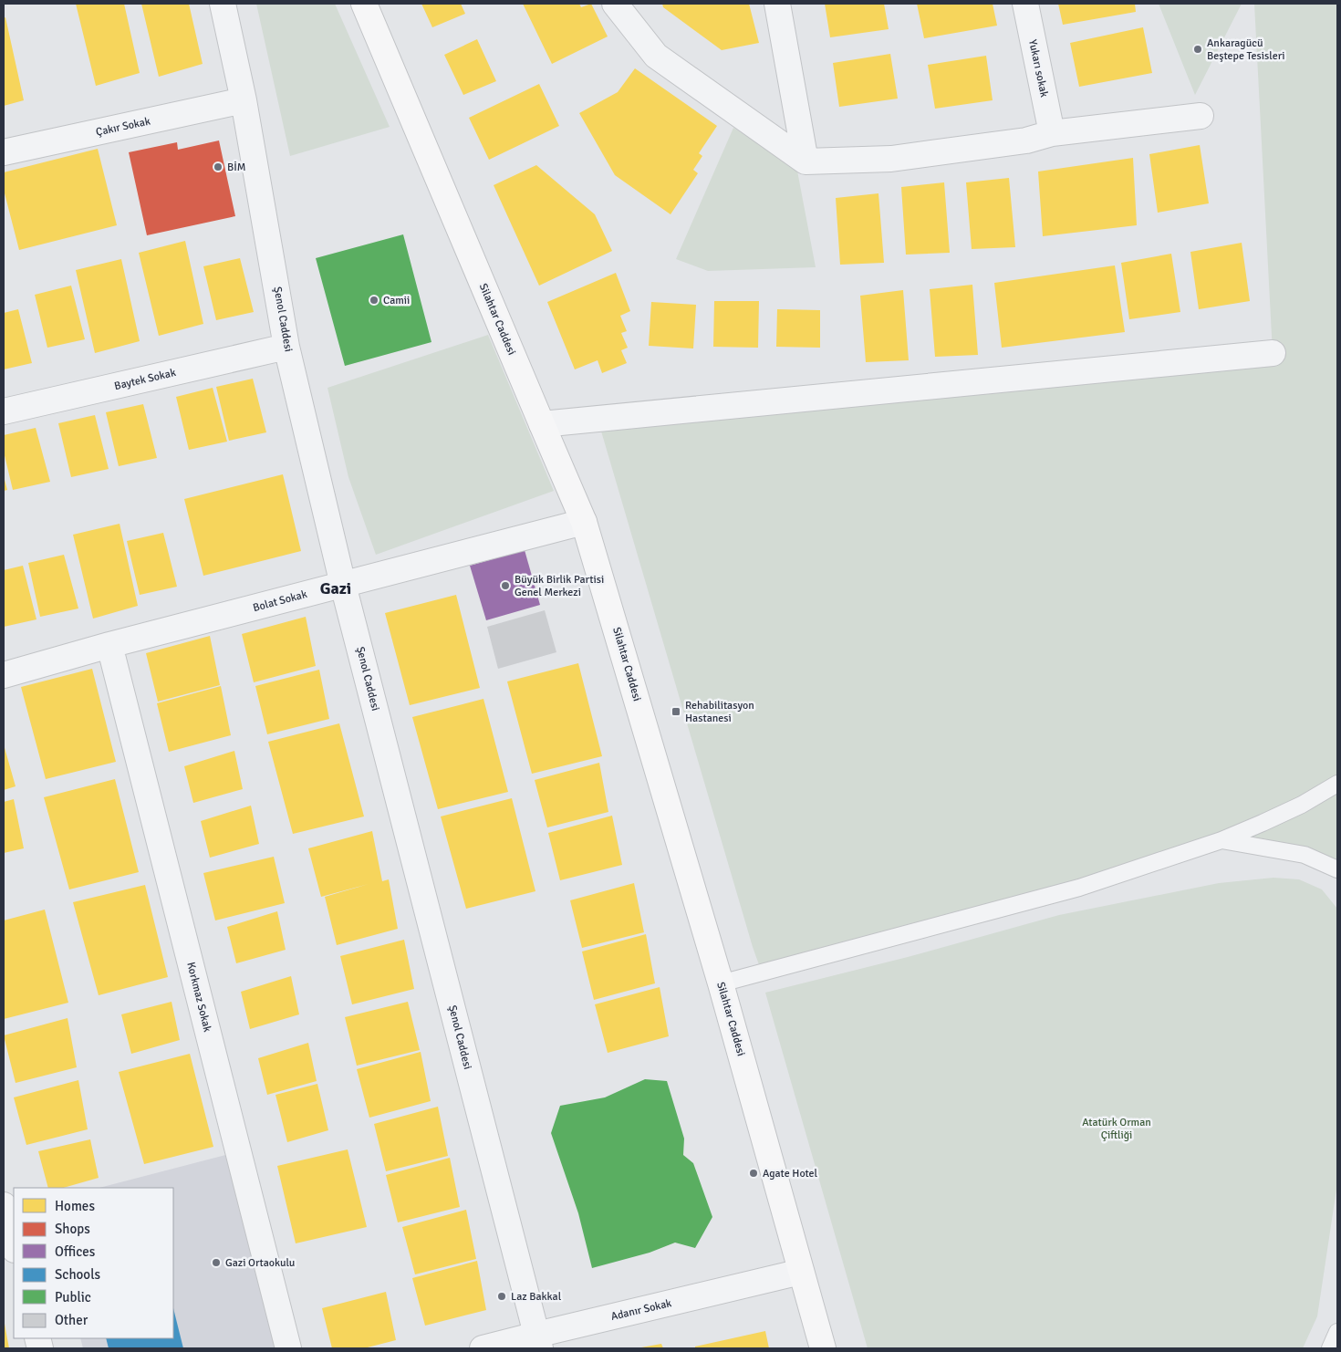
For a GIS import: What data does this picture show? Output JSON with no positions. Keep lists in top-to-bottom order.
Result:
{
  "streets": {
    "main road": ["Silahtar Caddesi"],
    "street": [
      "Yukarı sokak",
      "Çakır Sokak",
      "Şenol Caddesi",
      "Baytek Sokak",
      "Bolat Sokak",
      "Korkmaz Sokak",
      "Adanır Sokak"
    ]
  },
  "crossings": [
    ["Çakır Sokak", "Şenol Caddesi"],
    ["Şenol Caddesi", "Baytek Sokak"],
    ["Şenol Caddesi", "Bolat Sokak"],
    ["Şenol Caddesi", "Adanır Sokak"],
    ["Silahtar Caddesi", "Bolat Sokak"],
    ["Silahtar Caddesi", "Adanır Sokak"],
    ["Bolat Sokak", "Korkmaz Sokak"]
  ],
  "districts": ["Gazi"],
  "parks": ["Atatürk Orman Çiftliği"],
  "places": {
    "other": [
      "Ankaragücü Beştepe Tesisleri",
      "BİM",
      "Camii",
      "Büyük Birlik Partisi Genel Merkezi",
      "Agate Hotel",
      "Gazi Ortaokulu",
      "Laz Bakkal"
    ],
    "transit": ["Rehabilitasyon Hastanesi"]
  },
  "legend": [
    "Homes",
    "Shops",
    "Offices",
    "Schools",
    "Public",
    "Other"
  ]
}
